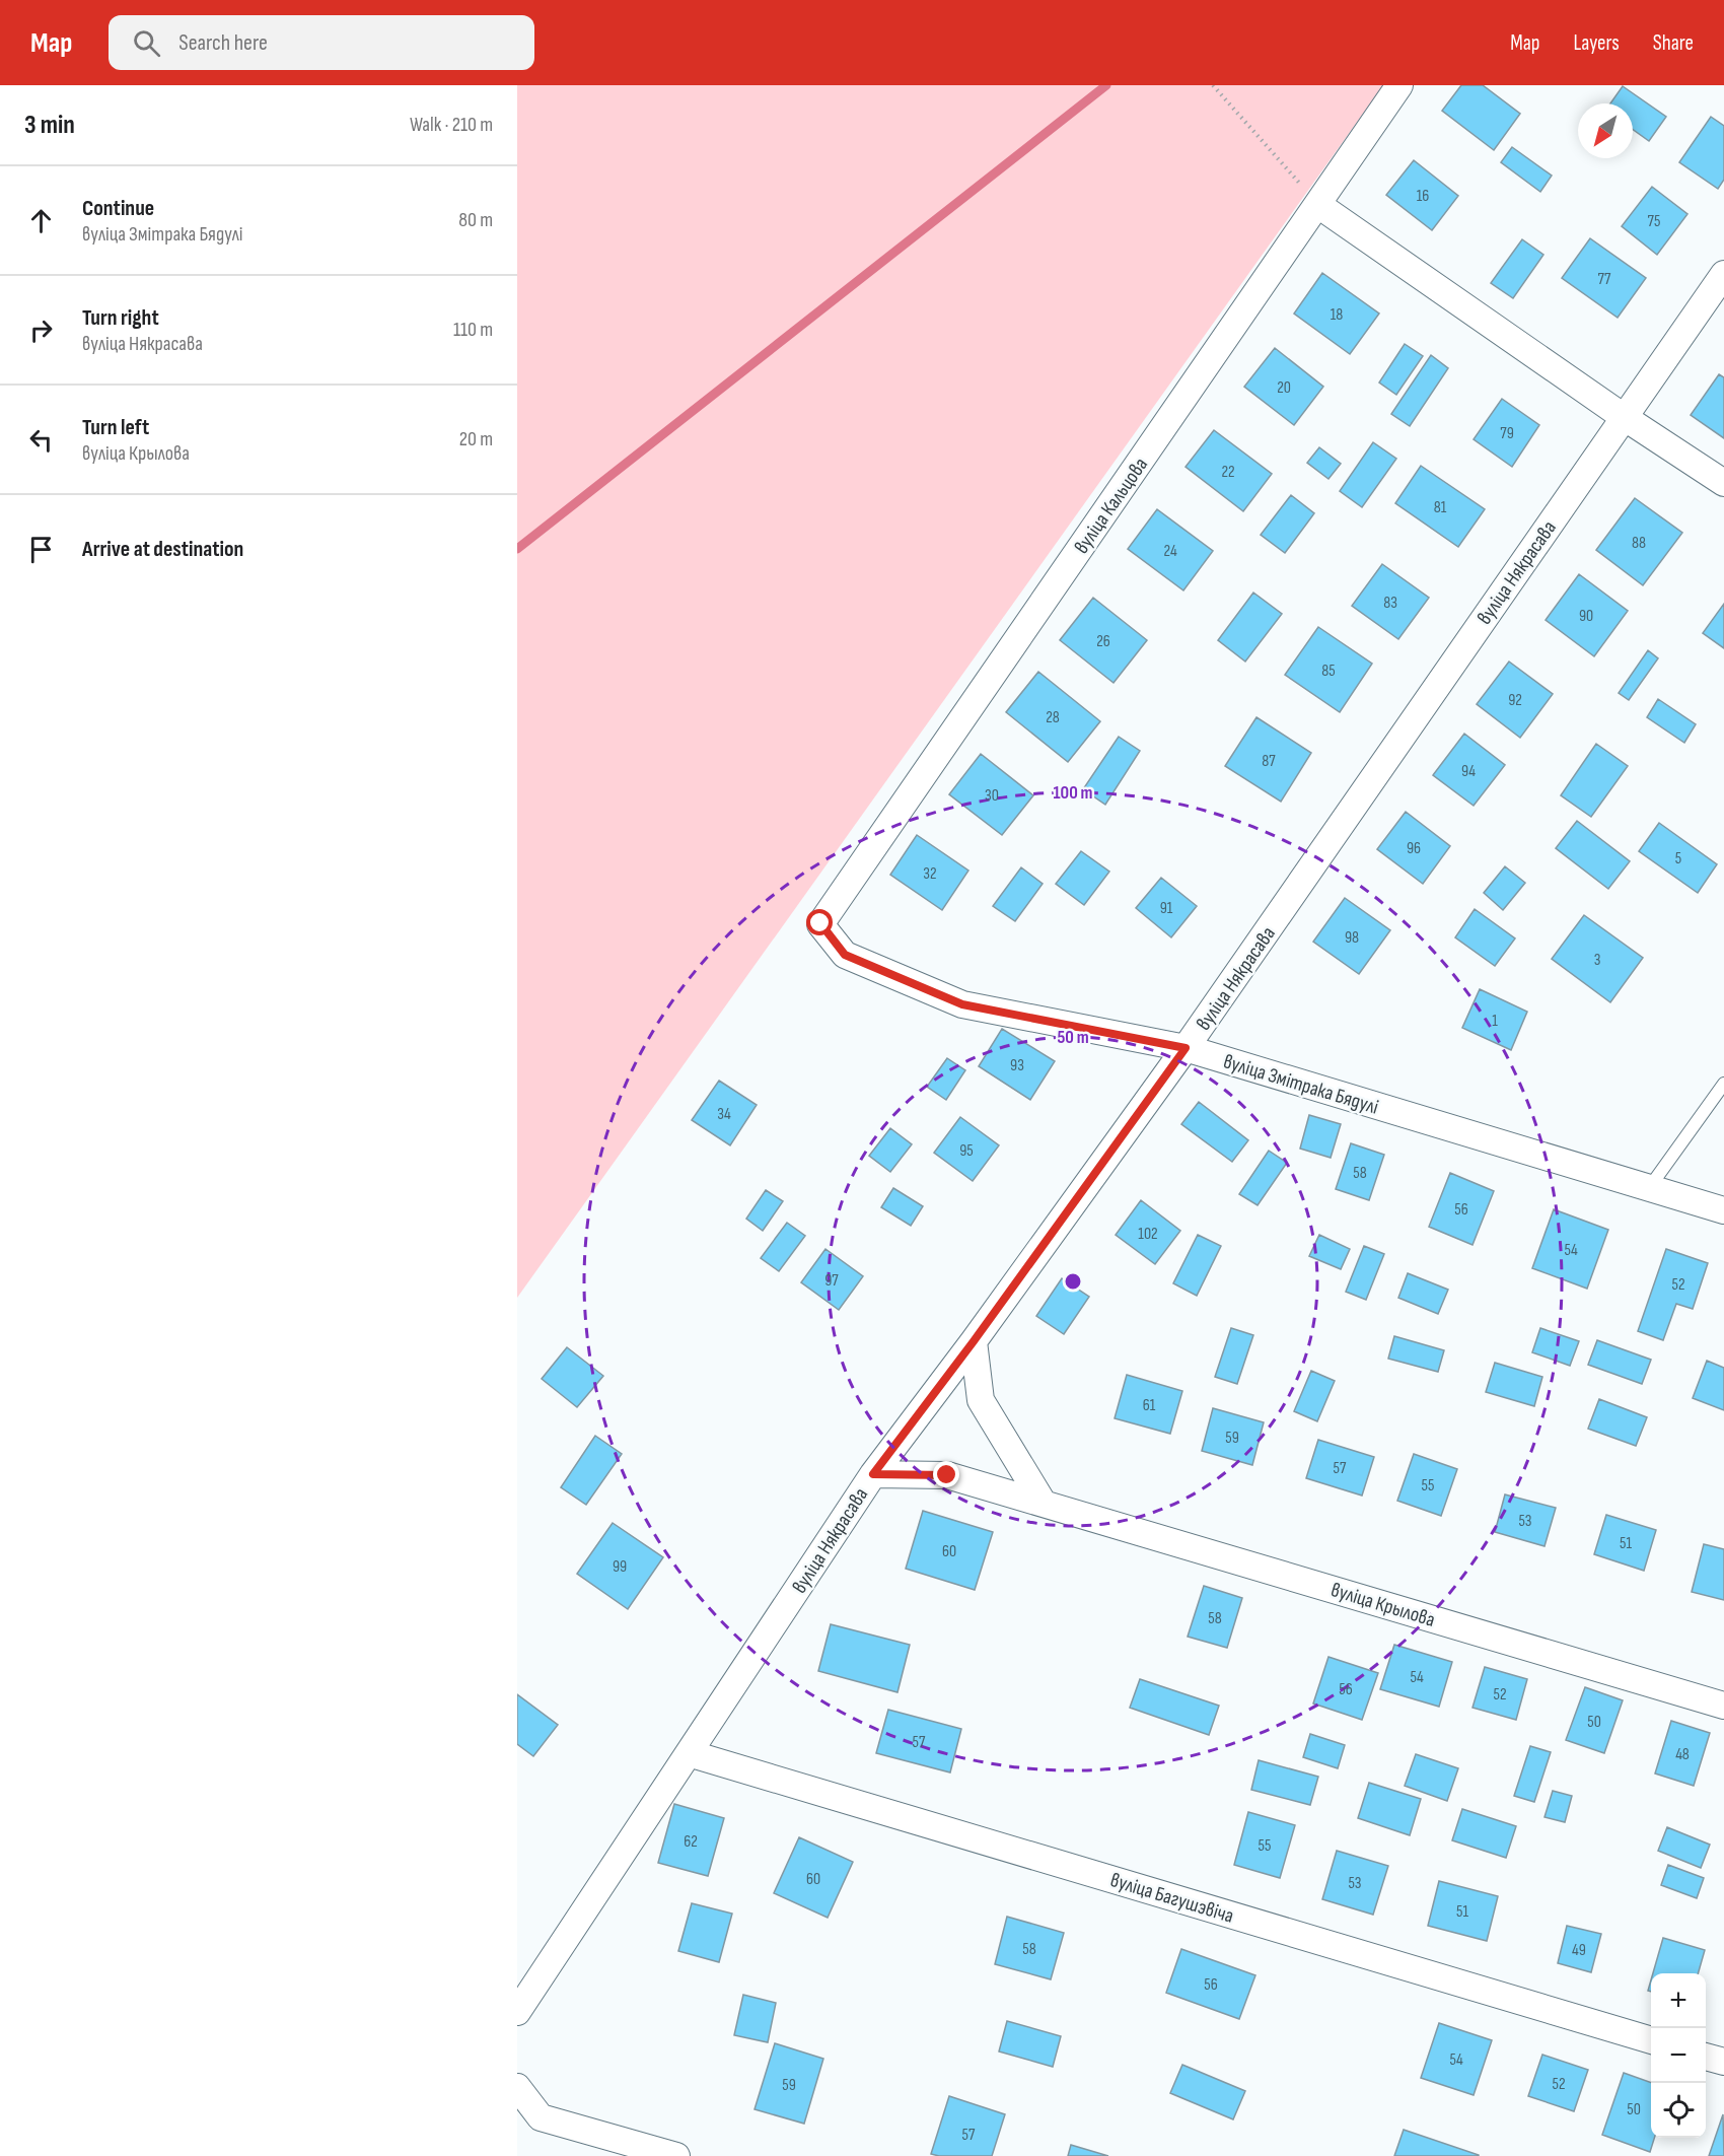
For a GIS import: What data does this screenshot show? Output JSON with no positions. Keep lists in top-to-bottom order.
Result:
{
  "streets": {
    "street": [
      "вуліца Кальцова",
      "вуліца Някрасава",
      "вуліца Змітрака Бядулі",
      "вуліца Крылова",
      "вуліца Багушэвіча"
    ]
  },
  "crossings": [
    ["вуліца Кальцова", "вуліца Змітрака Бядулі"],
    ["вуліца Някрасава", "вуліца Змітрака Бядулі"],
    ["вуліца Някрасава", "вуліца Крылова"],
    ["вуліца Някрасава", "вуліца Багушэвіча"]
  ],
  "house_numbers": [
    "16",
    "75",
    "77",
    "18",
    "20",
    "79",
    "22",
    "81",
    "88",
    "24",
    "83",
    "90",
    "26",
    "85",
    "92",
    "28",
    "87",
    "94",
    "30",
    "96",
    "5",
    "32",
    "91",
    "98",
    "3",
    "1",
    "93",
    "34",
    "95",
    "58",
    "56",
    "102",
    "54",
    "97",
    "52",
    "61",
    "59",
    "57",
    "55",
    "53",
    "51",
    "60",
    "99",
    "58",
    "54",
    "56",
    "52",
    "50",
    "57",
    "48",
    "62",
    "55",
    "60",
    "53",
    "51",
    "58",
    "49",
    "56",
    "54",
    "52",
    "59",
    "50",
    "57"
  ],
  "north": "bottom left",
  "page": {
    "header": "Map",
    "search": "Search here",
    "nav": ["Map", "Layers", "Share"],
    "heading": ["3 min", "Walk · 210 m"],
    "list": [
      ["Continue", "вуліца Змітрака Бядулі", "80 m"],
      ["Turn right", "вуліца Някрасава", "110 m"],
      ["Turn left", "вуліца Крылова", "20 m"],
      "Arrive at destination"
    ],
    "map_buttons": ["+", "−"]
  },
  "rings": ["100 m", "50 m"]
}
